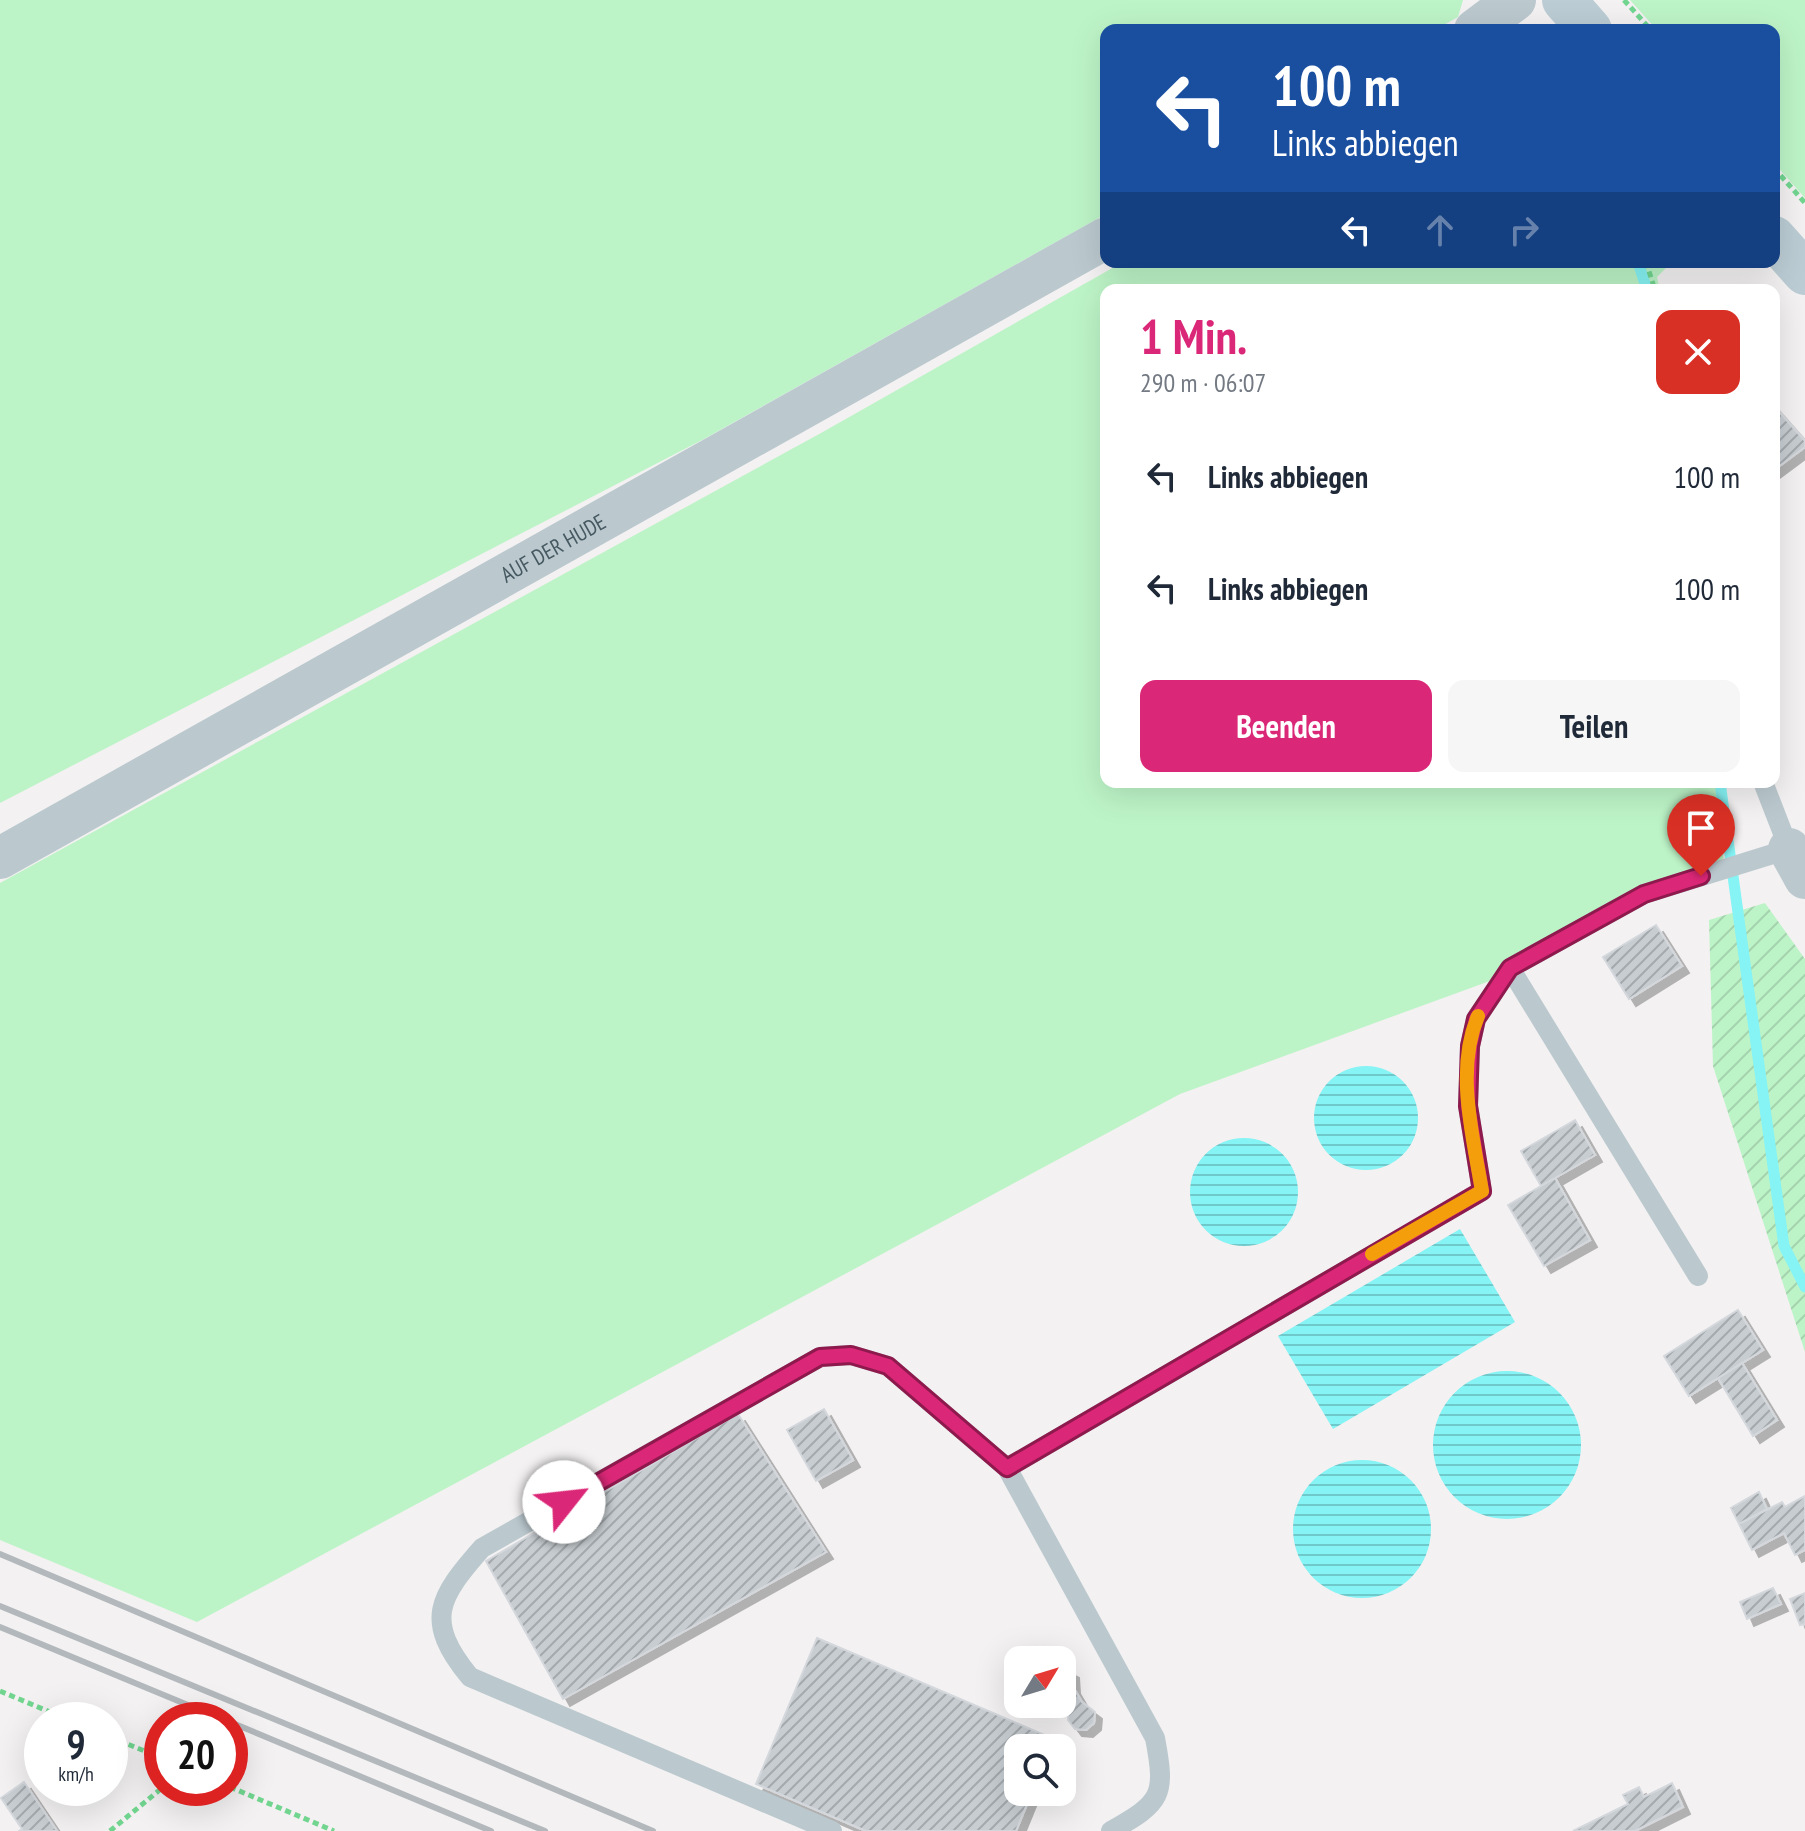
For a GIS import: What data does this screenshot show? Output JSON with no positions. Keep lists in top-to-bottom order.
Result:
{
  "streets": {
    "street": ["AUF DER HUDE"]
  },
  "north": "top right",
  "page": {
    "turn": ["100 m", "Links abbiegen"],
    "heading": ["1 Min.", "290 m · 06:07"],
    "list": [
      {
        "name": "Links abbiegen",
        "value": "100 m"
      },
      {
        "name": "Links abbiegen",
        "value": "100 m"
      }
    ],
    "buttons": ["Beenden", "Teilen"],
    "speed": "9 km/h",
    "limit": "20"
  }
}
